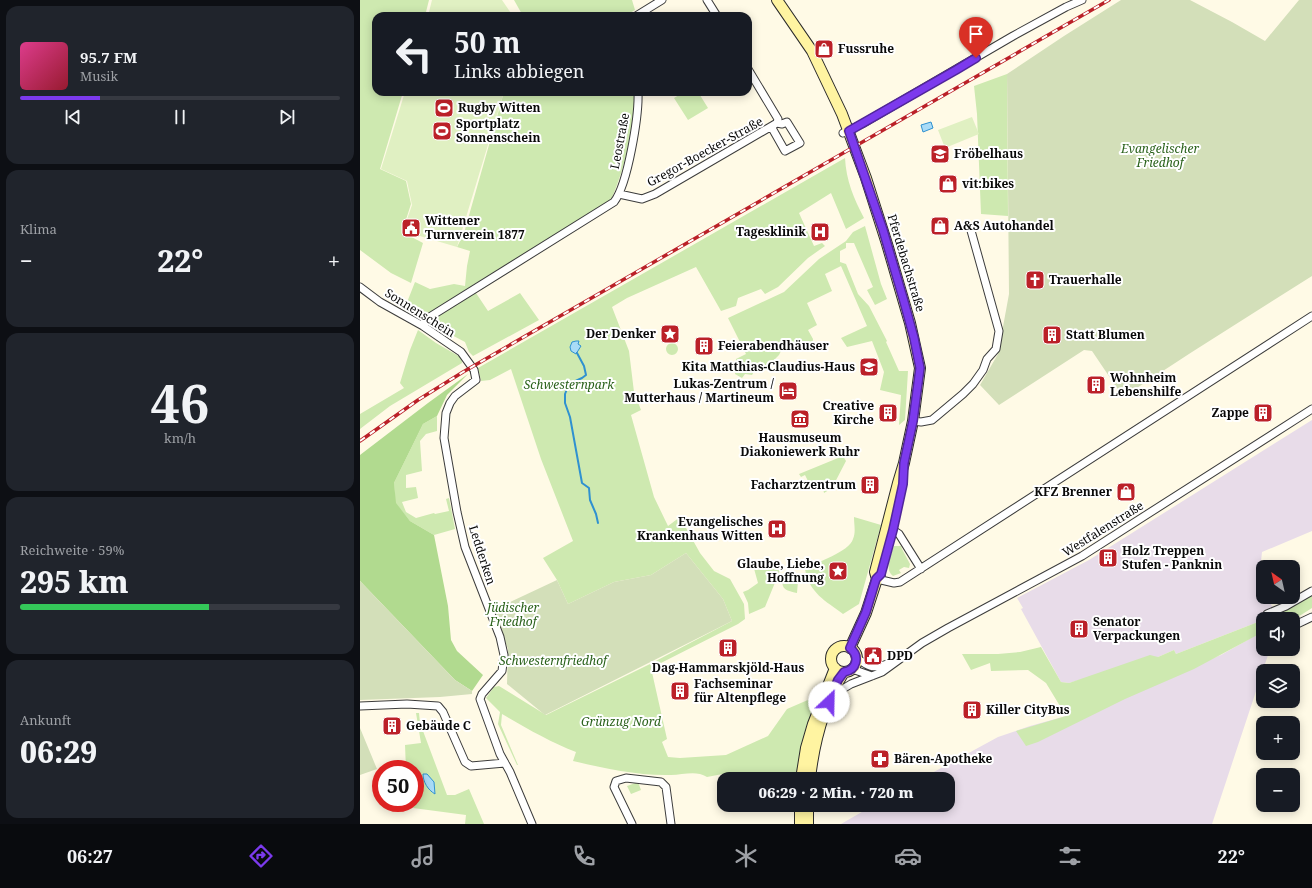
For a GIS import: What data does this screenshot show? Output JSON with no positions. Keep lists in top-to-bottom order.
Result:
{
  "streets": {
    "main road": ["Pferdebachstraße"],
    "street": [
      "Leostraße",
      "Gregor-Boecker-Straße",
      "Sonnenschein",
      "Westfalenstraße",
      "Ledderken"
    ]
  },
  "crossings": [
    ["Leostraße", "Gregor-Boecker-Straße"],
    ["Sonnenschein", "Ledderken"]
  ],
  "parks": [
    "Evangelischer Friedhof",
    "Schwesternpark",
    "Jüdischer Friedhof",
    "Schwesternfriedhof",
    "Grünzug Nord"
  ],
  "places": {
    "shop": [
      "Fussruhe",
      "vit:bikes",
      "A&S Autohandel",
      "KFZ Brenner"
    ],
    "sports": ["Rugby Witten", "Sportplatz Sonnenschein"],
    "school or university": ["Fröbelhaus", "Kita Matthias-Claudius-Haus"],
    "public building": ["Wittener Turnverein 1877", "DPD"],
    "hospital": ["Tagesklinik", "Evangelisches Krankenhaus Witten"],
    "church": ["Trauerhalle"],
    "place": ["Der Denker", "Glaube, Liebe, Hoffnung"],
    "building": [
      "Statt Blumen",
      "Feierabendhäuser",
      "Wohnheim Lebenshilfe",
      "Creative Kirche",
      "Zappe",
      "Facharztzentrum",
      "Holz Treppen Stufen - Panknin",
      "Senator Verpackungen",
      "Dag-Hammarskjöld-Haus",
      "Fachseminar für Altenpflege",
      "Killer CityBus",
      "Gebäude C"
    ],
    "hotel": ["Lukas-Zentrum / Mutterhaus / Martineum"],
    "museum": ["Hausmuseum Diakoniewerk Ruhr"],
    "pharmacy": ["Bären-Apotheke"]
  },
  "north": "top left",
  "page": {
    "turn": ["50 m", "Links abbiegen"],
    "song": ["95.7 FM", "Musik"],
    "tile": [
      "Klima",
      ["46", "km/h"],
      ["Reichweite · 59%", "295 km"],
      ["Ankunft", "06:29"]
    ],
    "heat": ["−", "22°", "+"],
    "map_buttons": ["+", "−"],
    "limit": "50",
    "trip": "06:29 · 2 Min. · 720 m",
    "tabs": ["06:27", "22°"]
  }
}
